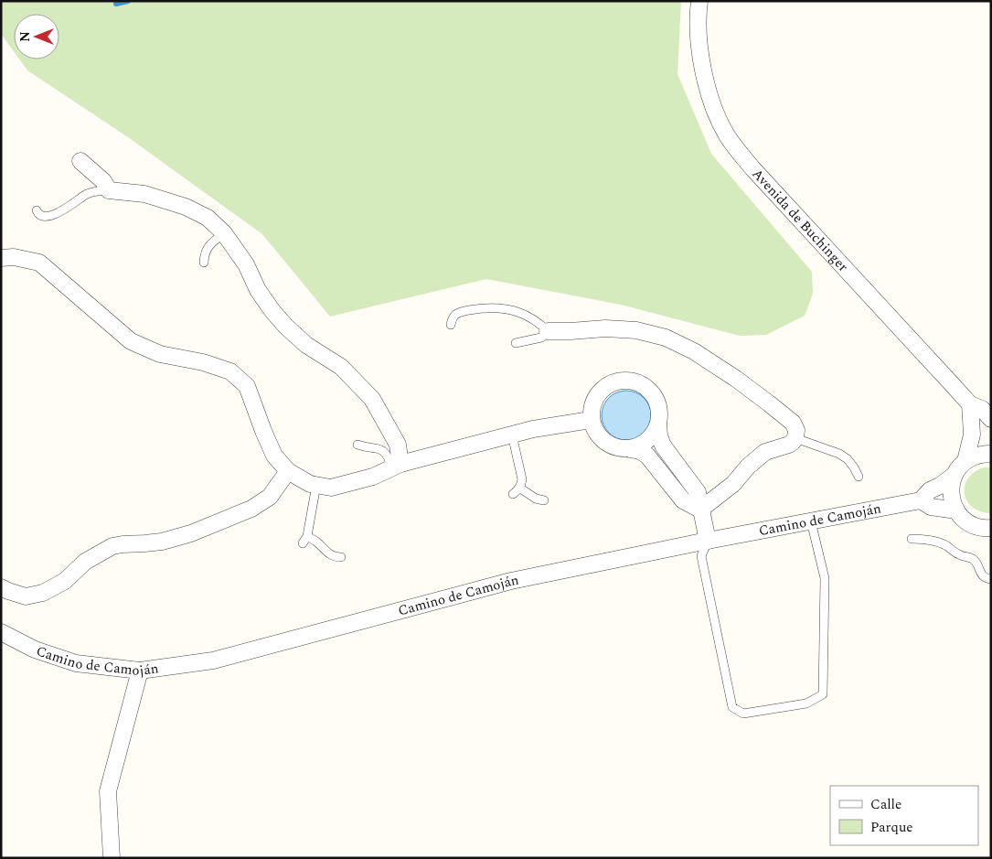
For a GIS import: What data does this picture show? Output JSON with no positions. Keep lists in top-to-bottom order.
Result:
{
  "streets": {
    "street": ["Avenida de Buchinger", "Camino de Camoján"]
  },
  "legend": ["Calle", "Parque"],
  "north": "left"
}
